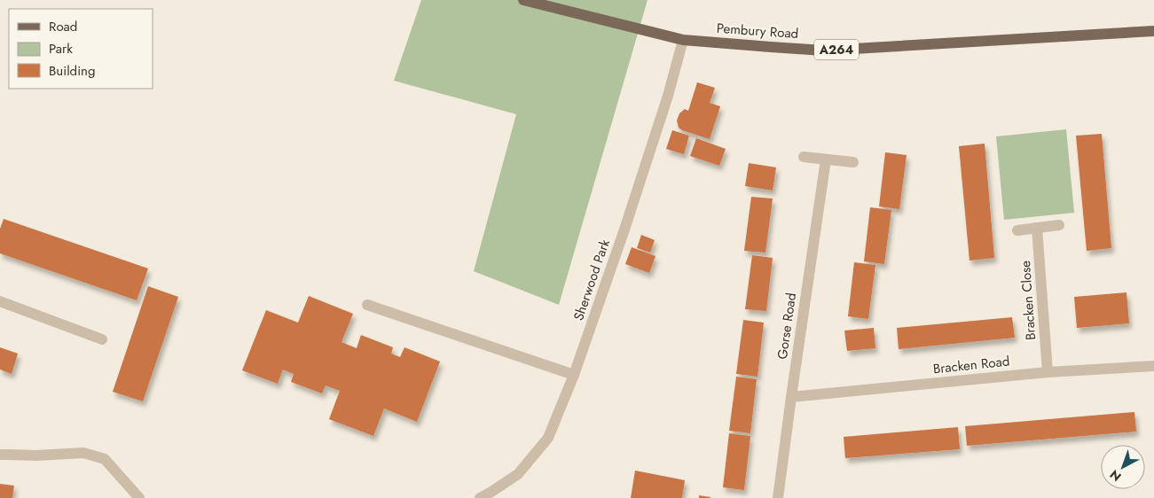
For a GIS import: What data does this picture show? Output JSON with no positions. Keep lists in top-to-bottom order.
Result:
{
  "streets": {
    "main road": ["Pembury Road", "A264"],
    "street": [
      "Sherwood Park",
      "Bracken Close",
      "Gorse Road",
      "Bracken Road"
    ]
  },
  "crossings": [
    ["Pembury Road", "Sherwood Park"],
    ["Bracken Close", "Bracken Road"],
    ["Gorse Road", "Bracken Road"]
  ],
  "legend": ["Road", "Park", "Building"],
  "north": "bottom left"
}
